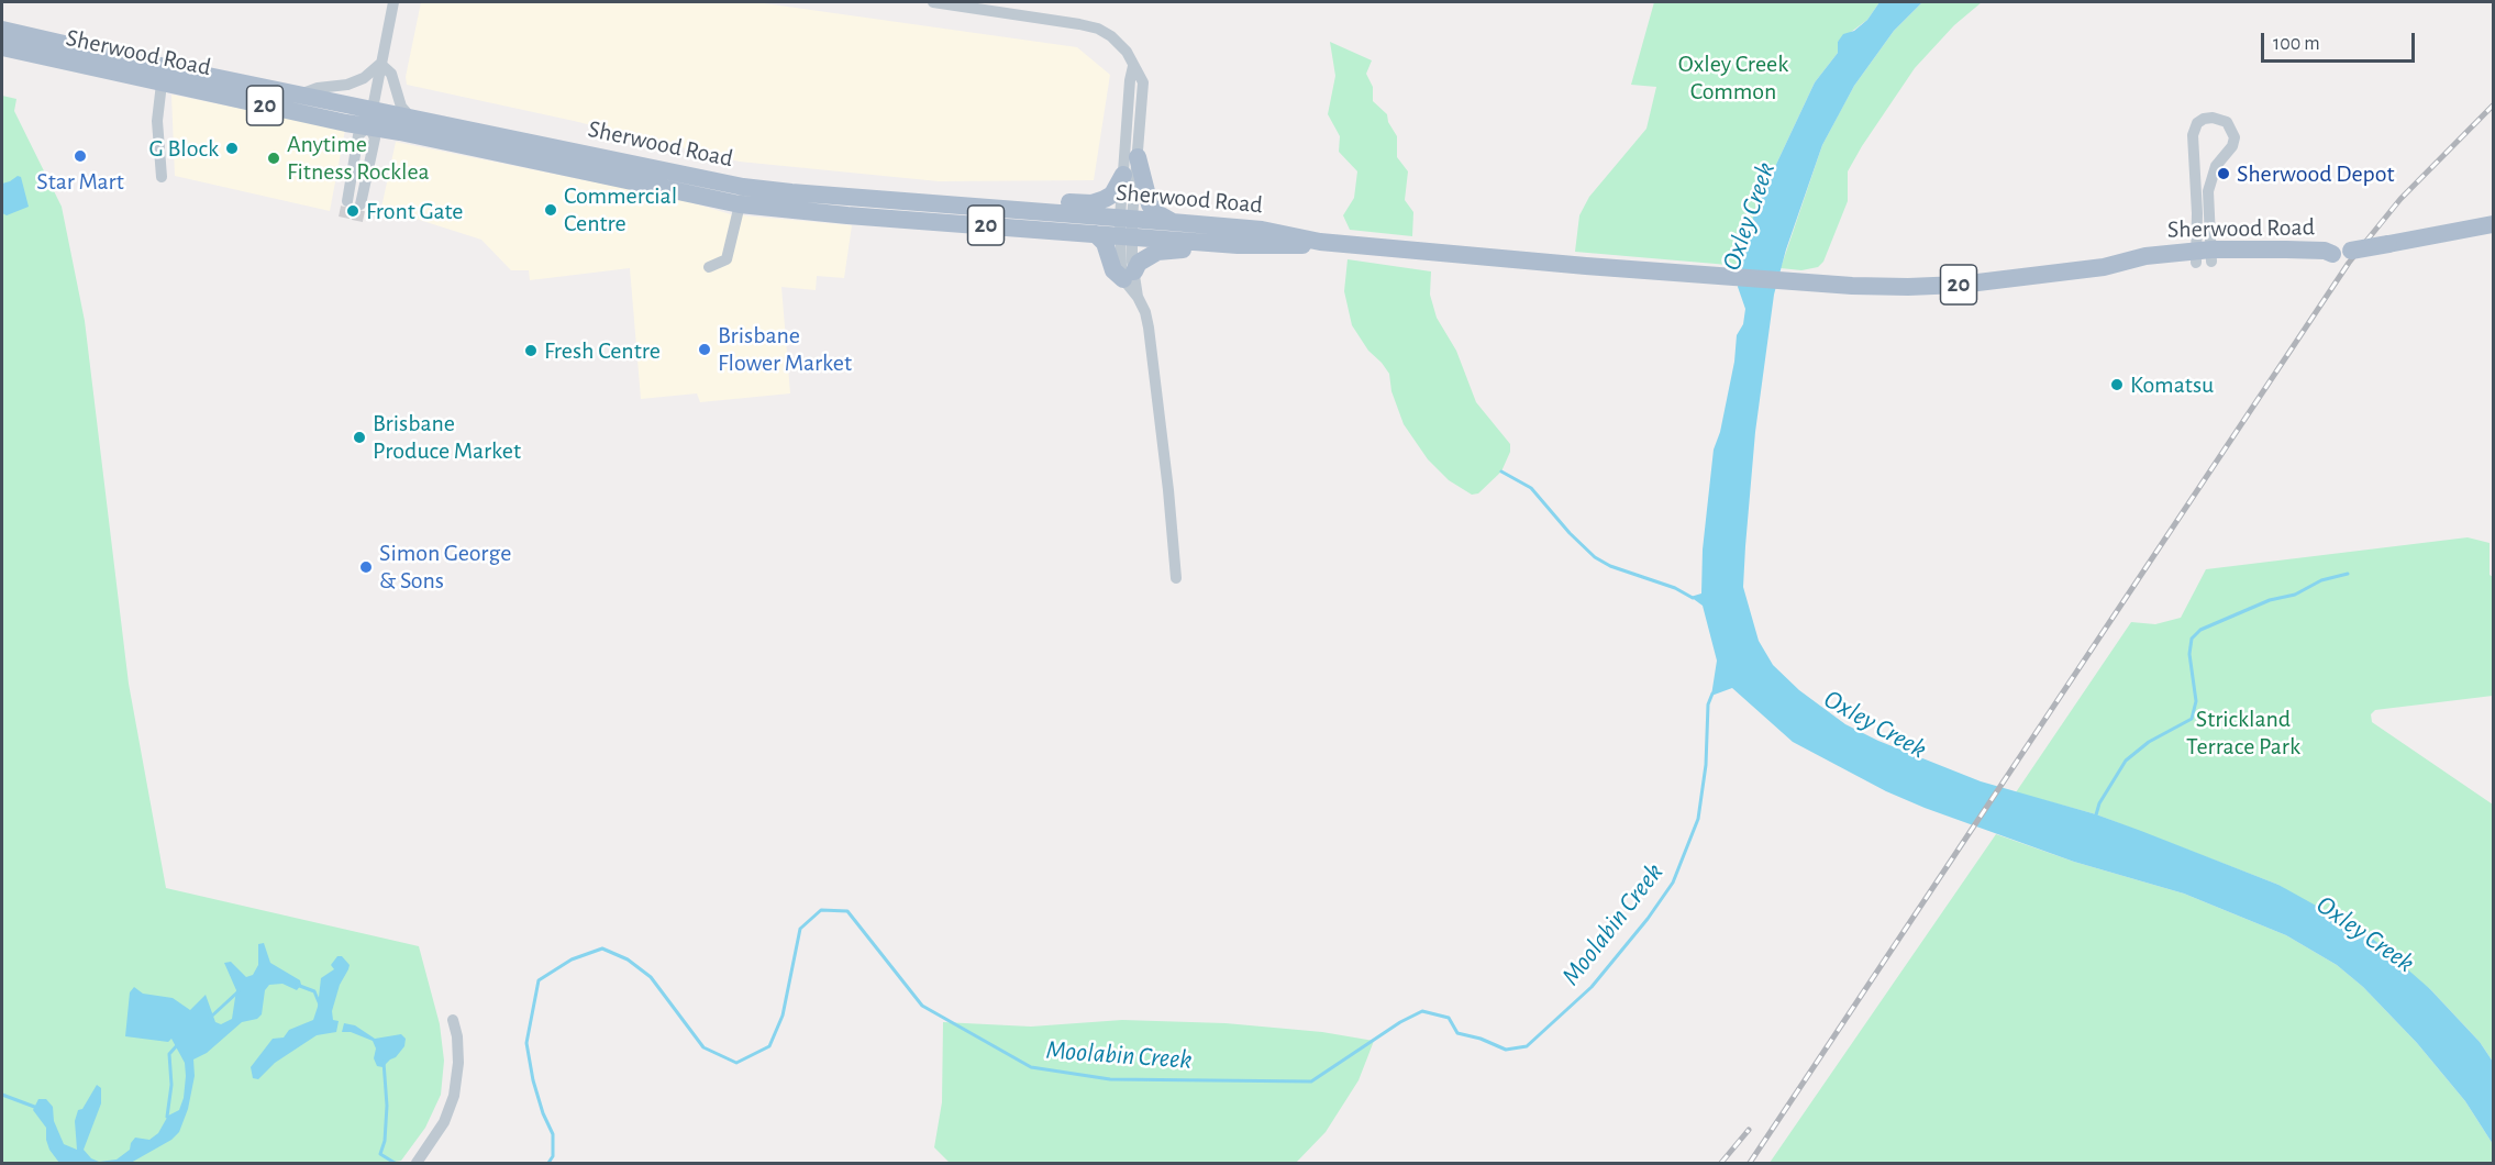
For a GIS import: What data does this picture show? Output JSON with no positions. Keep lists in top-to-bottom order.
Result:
{
  "streets": {
    "main road": ["Sherwood Road", "20"]
  },
  "water": ["Oxley Creek", "Moolabin Creek"],
  "parks": ["Oxley Creek Common", "Strickland Terrace Park"],
  "places": [
    "G Block",
    "Star Mart",
    "Anytime Fitness Rocklea",
    "Sherwood Depot",
    "Commercial Centre",
    "Front Gate",
    "Brisbane Flower Market",
    "Fresh Centre",
    "Komatsu",
    "Brisbane Produce Market",
    "Simon George & Sons"
  ],
  "scale_bar": "100 m"
}
